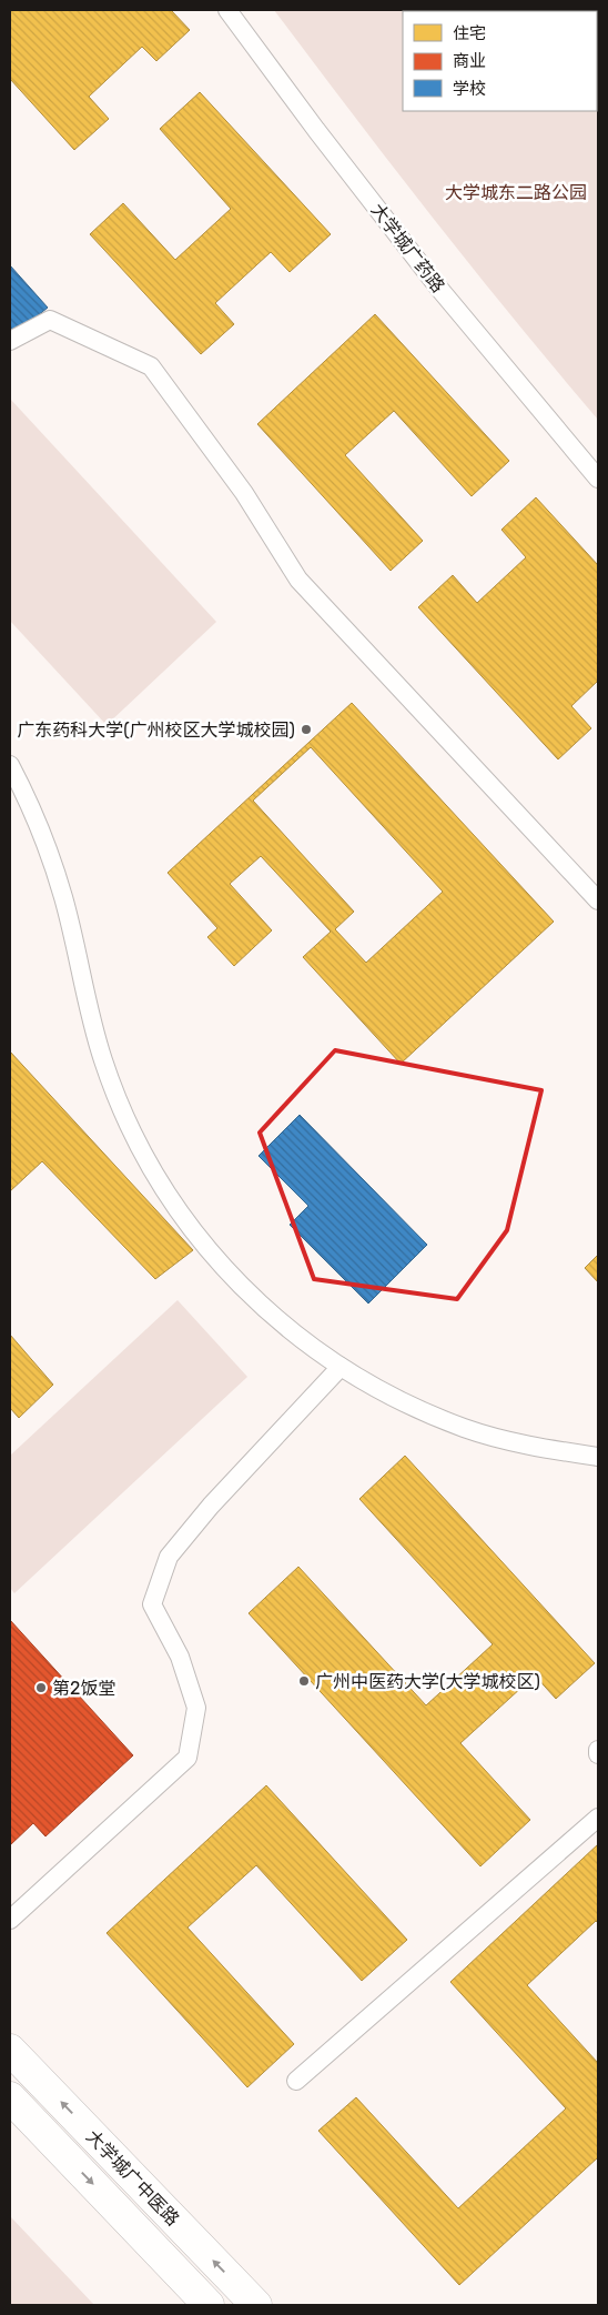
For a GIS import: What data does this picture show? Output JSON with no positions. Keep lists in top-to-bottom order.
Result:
{
  "streets": {
    "main road": ["大学城广中医路"],
    "lane": ["大学城广药路"]
  },
  "parks": ["大学城东二路公园"],
  "places": ["广东药科大学(广州校区大学城校园)", "广州中医药大学(大学城校区)", "第2饭堂"],
  "legend": ["住宅", "商业", "学校"]
}
